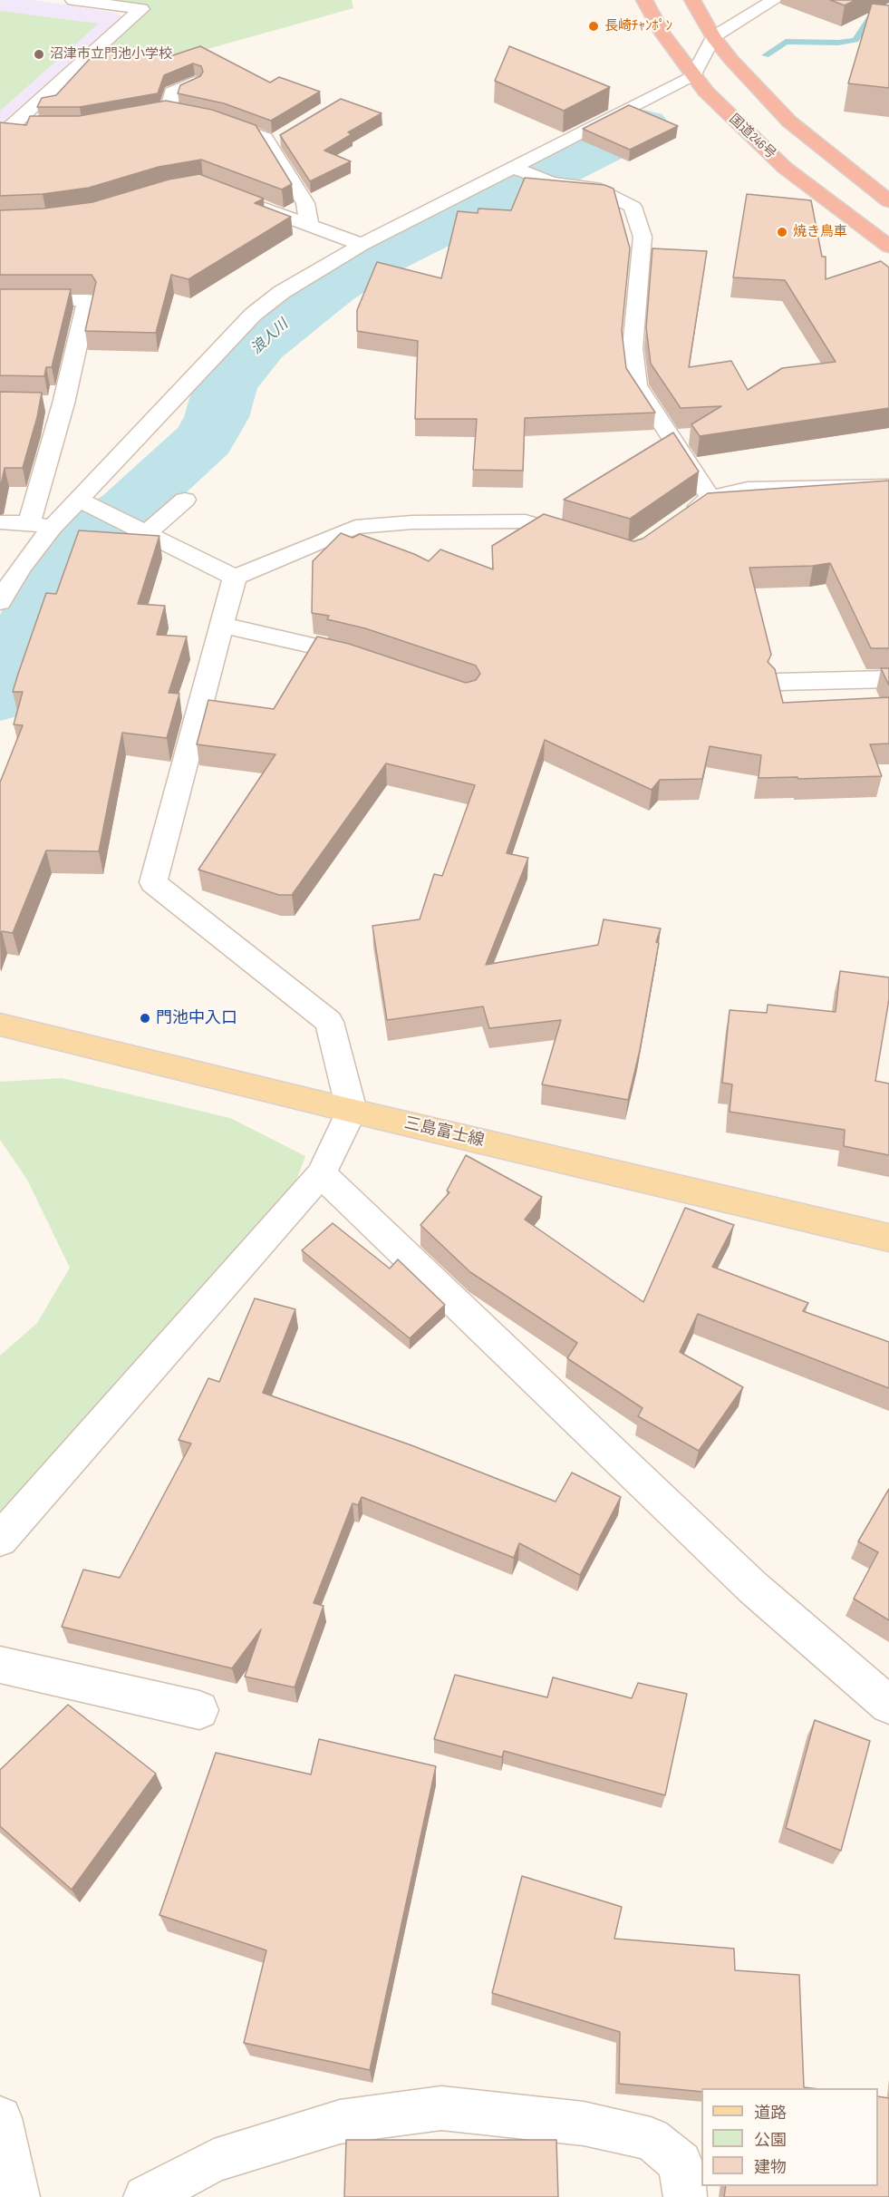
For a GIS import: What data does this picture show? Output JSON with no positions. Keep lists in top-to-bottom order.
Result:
{
  "streets": {
    "highway": ["国道246号"],
    "main road": ["三島富士線"]
  },
  "water": ["浪人川"],
  "places": [
    "長崎ﾁｬﾝﾎﾟﾝ",
    "沼津市立門池小学校",
    "焼き鳥車",
    "門池中入口"
  ],
  "legend": ["道路", "公園", "建物"]
}
